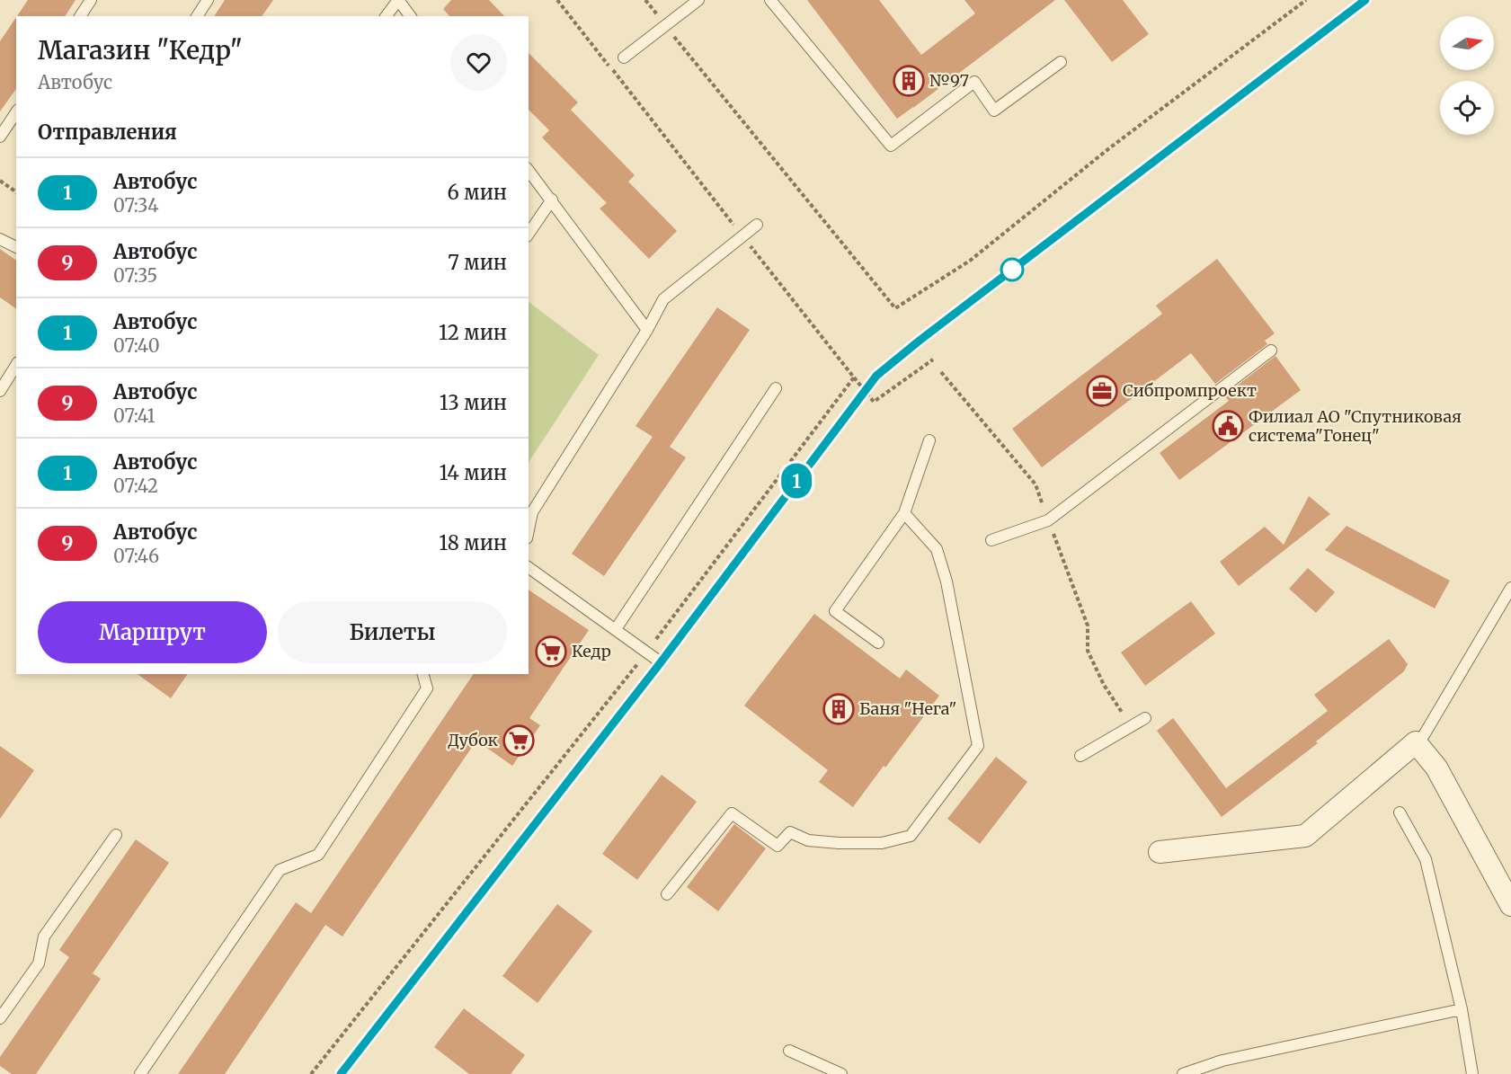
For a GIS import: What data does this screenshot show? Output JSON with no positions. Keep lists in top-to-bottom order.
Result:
{
  "places": {
    "building": ["№97", "Баня \"Нега\""],
    "office": ["Сибпромпроект"],
    "public building": ["Филиал АО \"Спутниковая система\"Гонец\""],
    "supermarket": ["Кедр", "Дубок"]
  },
  "lines": ["bus line 1"],
  "north": "right",
  "page": {
    "on_map": "1",
    "heading": [
      ["Магазин \"Кедр\"", "Автобус"],
      "Отправления"
    ],
    "list": [
      {
        "mark": "1",
        "name": "Автобус",
        "note": "07:34",
        "value": "6 мин"
      },
      {
        "mark": "9",
        "name": "Автобус",
        "note": "07:35",
        "value": "7 мин"
      },
      {
        "mark": "1",
        "name": "Автобус",
        "note": "07:40",
        "value": "12 мин"
      },
      {
        "mark": "9",
        "name": "Автобус",
        "note": "07:41",
        "value": "13 мин"
      },
      {
        "mark": "1",
        "name": "Автобус",
        "note": "07:42",
        "value": "14 мин"
      },
      {
        "mark": "9",
        "name": "Автобус",
        "note": "07:46",
        "value": "18 мин"
      }
    ],
    "buttons": ["Маршрут", "Билеты"]
  }
}
